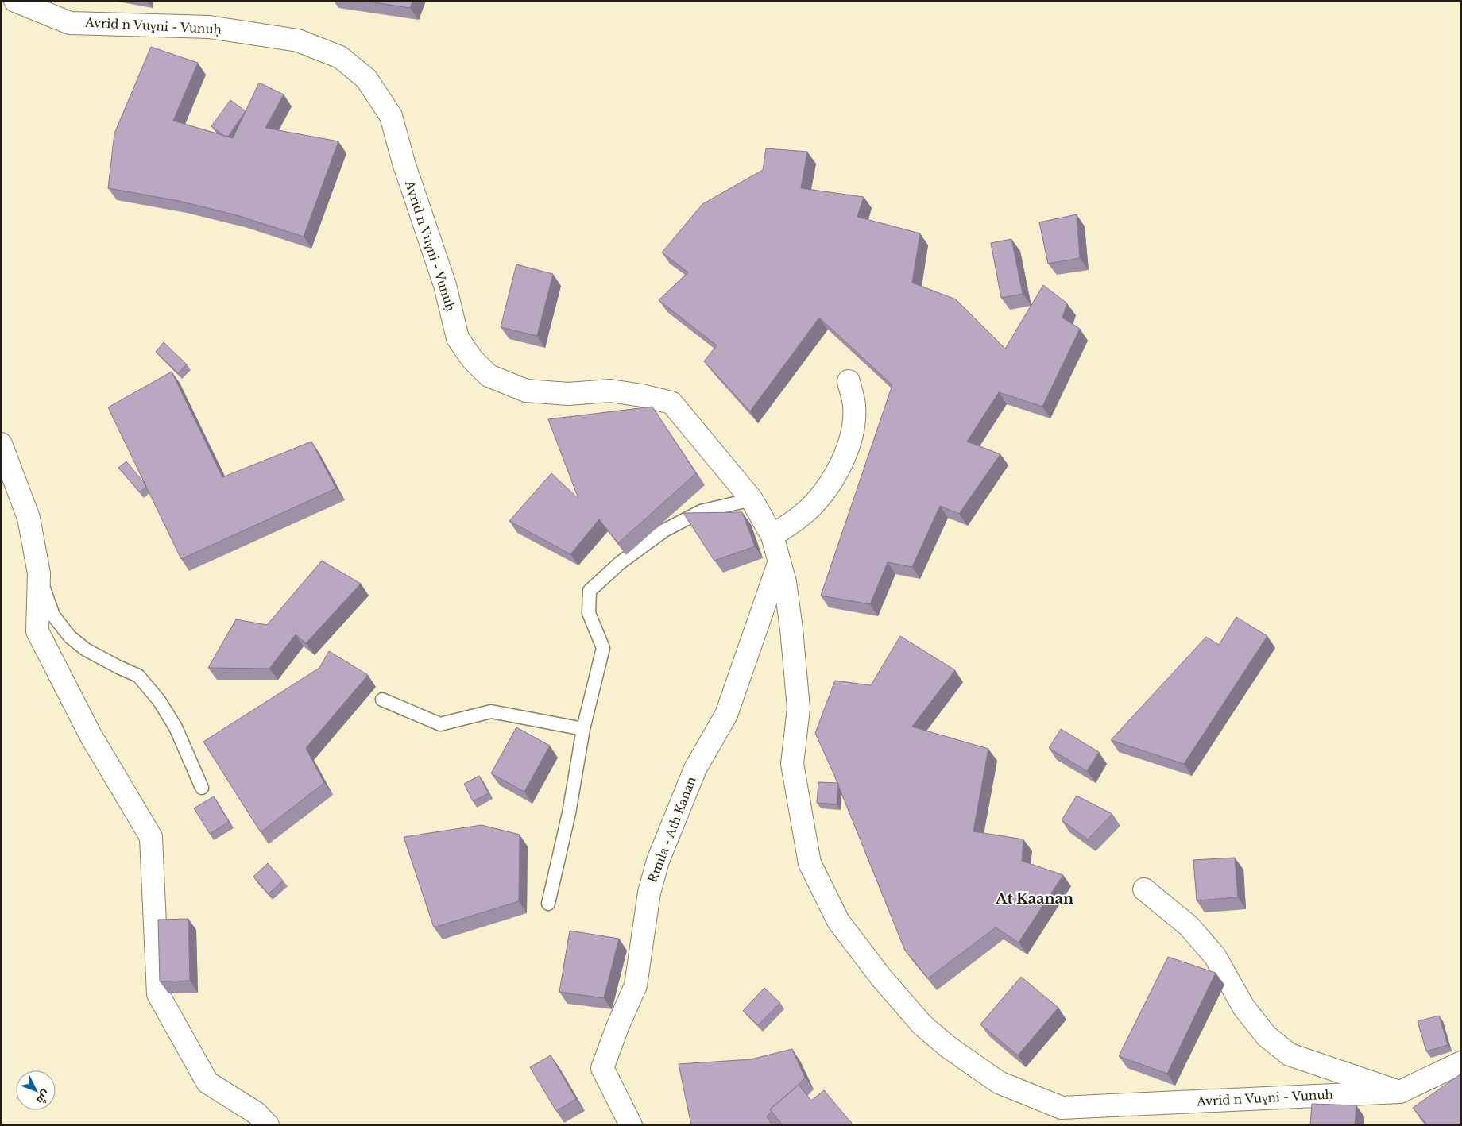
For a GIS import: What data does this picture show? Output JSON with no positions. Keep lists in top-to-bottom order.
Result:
{
  "streets": {
    "main road": ["Avrid n Vuɣni - Vunuḥ", "Rmila - Ath Kanan"]
  },
  "crossings": [
    ["Avrid n Vuɣni - Vunuḥ", "Rmila - Ath Kanan"]
  ],
  "districts": ["At Kaanan"],
  "north": "bottom right"
}
